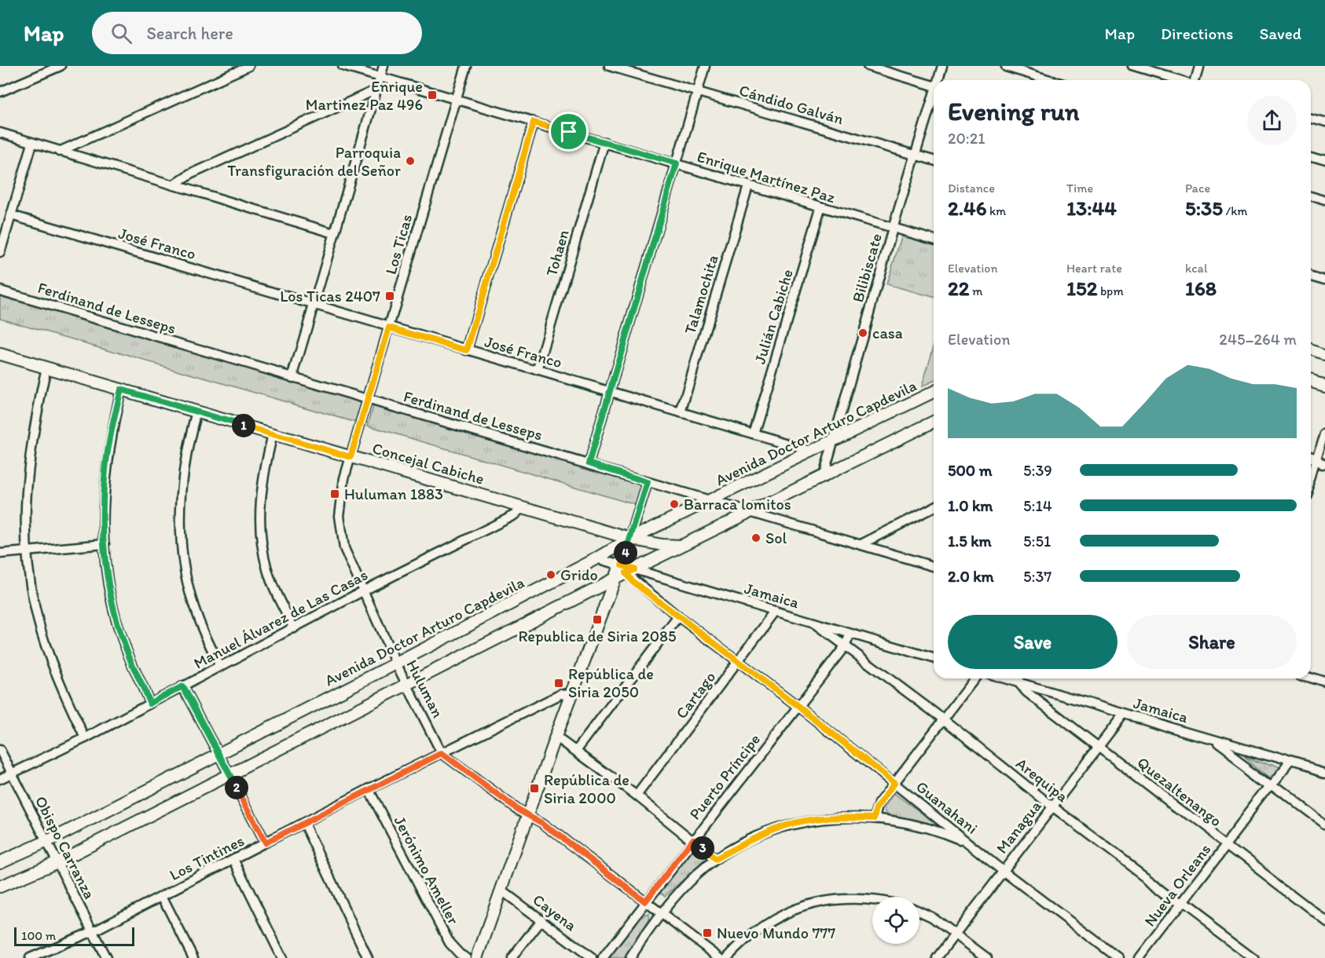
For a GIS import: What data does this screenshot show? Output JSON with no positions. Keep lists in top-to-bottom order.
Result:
{
  "streets": {
    "main road": ["Avenida Doctor Arturo Capdevila", "Concejal Cabiche"],
    "street": [
      "Cándido Galván",
      "Enrique Martínez Paz",
      "José Franco",
      "Los Ticas",
      "Tohaen",
      "Bilibiscate",
      "Talamochita",
      "Ferdinand de Lesseps",
      "Julián Cabiche",
      "Jamaica",
      "Manuel Álvarez de Las Casas",
      "Huluman",
      "Cartago",
      "Puerto Príncipe",
      "Arequipa",
      "Quezaltenango",
      "Guanahani",
      "Managua",
      "Obispo Carranza",
      "Los Tintines",
      "Jerónimo Ameller",
      "Nueva Orleans",
      "Cayena"
    ]
  },
  "crossings": [
    ["Cándido Galván", "Bilibiscate"],
    ["Enrique Martínez Paz", "Los Ticas"],
    ["Enrique Martínez Paz", "Tohaen"],
    ["Enrique Martínez Paz", "Bilibiscate"],
    ["Enrique Martínez Paz", "Talamochita"],
    ["Enrique Martínez Paz", "Julián Cabiche"],
    ["José Franco", "Los Ticas"],
    ["José Franco", "Tohaen"],
    ["José Franco", "Talamochita"],
    ["José Franco", "Julián Cabiche"],
    ["José Franco", "Avenida Doctor Arturo Capdevila"],
    ["Los Ticas", "Ferdinand de Lesseps"],
    ["Los Ticas", "Concejal Cabiche"],
    ["Los Ticas", "Huluman"],
    ["Bilibiscate", "Avenida Doctor Arturo Capdevila"],
    ["Ferdinand de Lesseps", "Avenida Doctor Arturo Capdevila"],
    ["Avenida Doctor Arturo Capdevila", "Concejal Cabiche"],
    ["Avenida Doctor Arturo Capdevila", "Jamaica"],
    ["Avenida Doctor Arturo Capdevila", "Huluman"],
    ["Avenida Doctor Arturo Capdevila", "Obispo Carranza"],
    ["Concejal Cabiche", "Manuel Álvarez de Las Casas"],
    ["Concejal Cabiche", "Huluman"],
    ["Jamaica", "Cartago"],
    ["Jamaica", "Puerto Príncipe"],
    ["Jamaica", "Arequipa"],
    ["Jamaica", "Quezaltenango"],
    ["Jamaica", "Guanahani"],
    ["Jamaica", "Managua"],
    ["Jamaica", "Nueva Orleans"],
    ["Manuel Álvarez de Las Casas", "Huluman"],
    ["Manuel Álvarez de Las Casas", "Obispo Carranza"],
    ["Huluman", "Puerto Príncipe"],
    ["Huluman", "Los Tintines"],
    ["Cartago", "Guanahani"],
    ["Puerto Príncipe", "Arequipa"],
    ["Puerto Príncipe", "Guanahani"],
    ["Arequipa", "Managua"],
    ["Arequipa", "Nueva Orleans"],
    ["Quezaltenango", "Managua"],
    ["Quezaltenango", "Nueva Orleans"],
    ["Guanahani", "Managua"],
    ["Obispo Carranza", "Los Tintines"],
    ["Los Tintines", "Jerónimo Ameller"]
  ],
  "places": {
    "transit": [
      "Enrique Martinez Paz 496",
      "Los Ticas 2407",
      "Huluman 1883",
      "Republica de Siria 2085",
      "República de Siria 2050",
      "República de Siria 2000",
      "Nuevo Mundo 777"
    ],
    "other": [
      "Parroquia Transfiguración del Señor",
      "casa",
      "Barraca lomitos",
      "Sol",
      "Grido"
    ]
  },
  "scale_bar": "100 m",
  "page": {
    "header": "Map",
    "search": "Search here",
    "nav": ["Map", "Directions", "Saved"],
    "heading": ["Evening run", "20:21"],
    "stats": [
      ["Distance", "2.46 km"],
      ["Time", "13:44"],
      ["Pace", "5:35 /km"],
      ["Elevation", "22 m"],
      ["Heart rate", "152 bpm"],
      ["kcal", "168"]
    ],
    "chart": ["Elevation", "245–264 m"],
    "pins": [
      "1",
      "4",
      "2",
      "3"
    ],
    "list": [
      {
        "name": "500 m",
        "note": "5:39"
      },
      {
        "name": "1.0 km",
        "note": "5:14"
      },
      {
        "name": "1.5 km",
        "note": "5:51"
      },
      {
        "name": "2.0 km",
        "note": "5:37"
      }
    ],
    "buttons": ["Save", "Share"],
    "scale": "100 m"
  }
}
